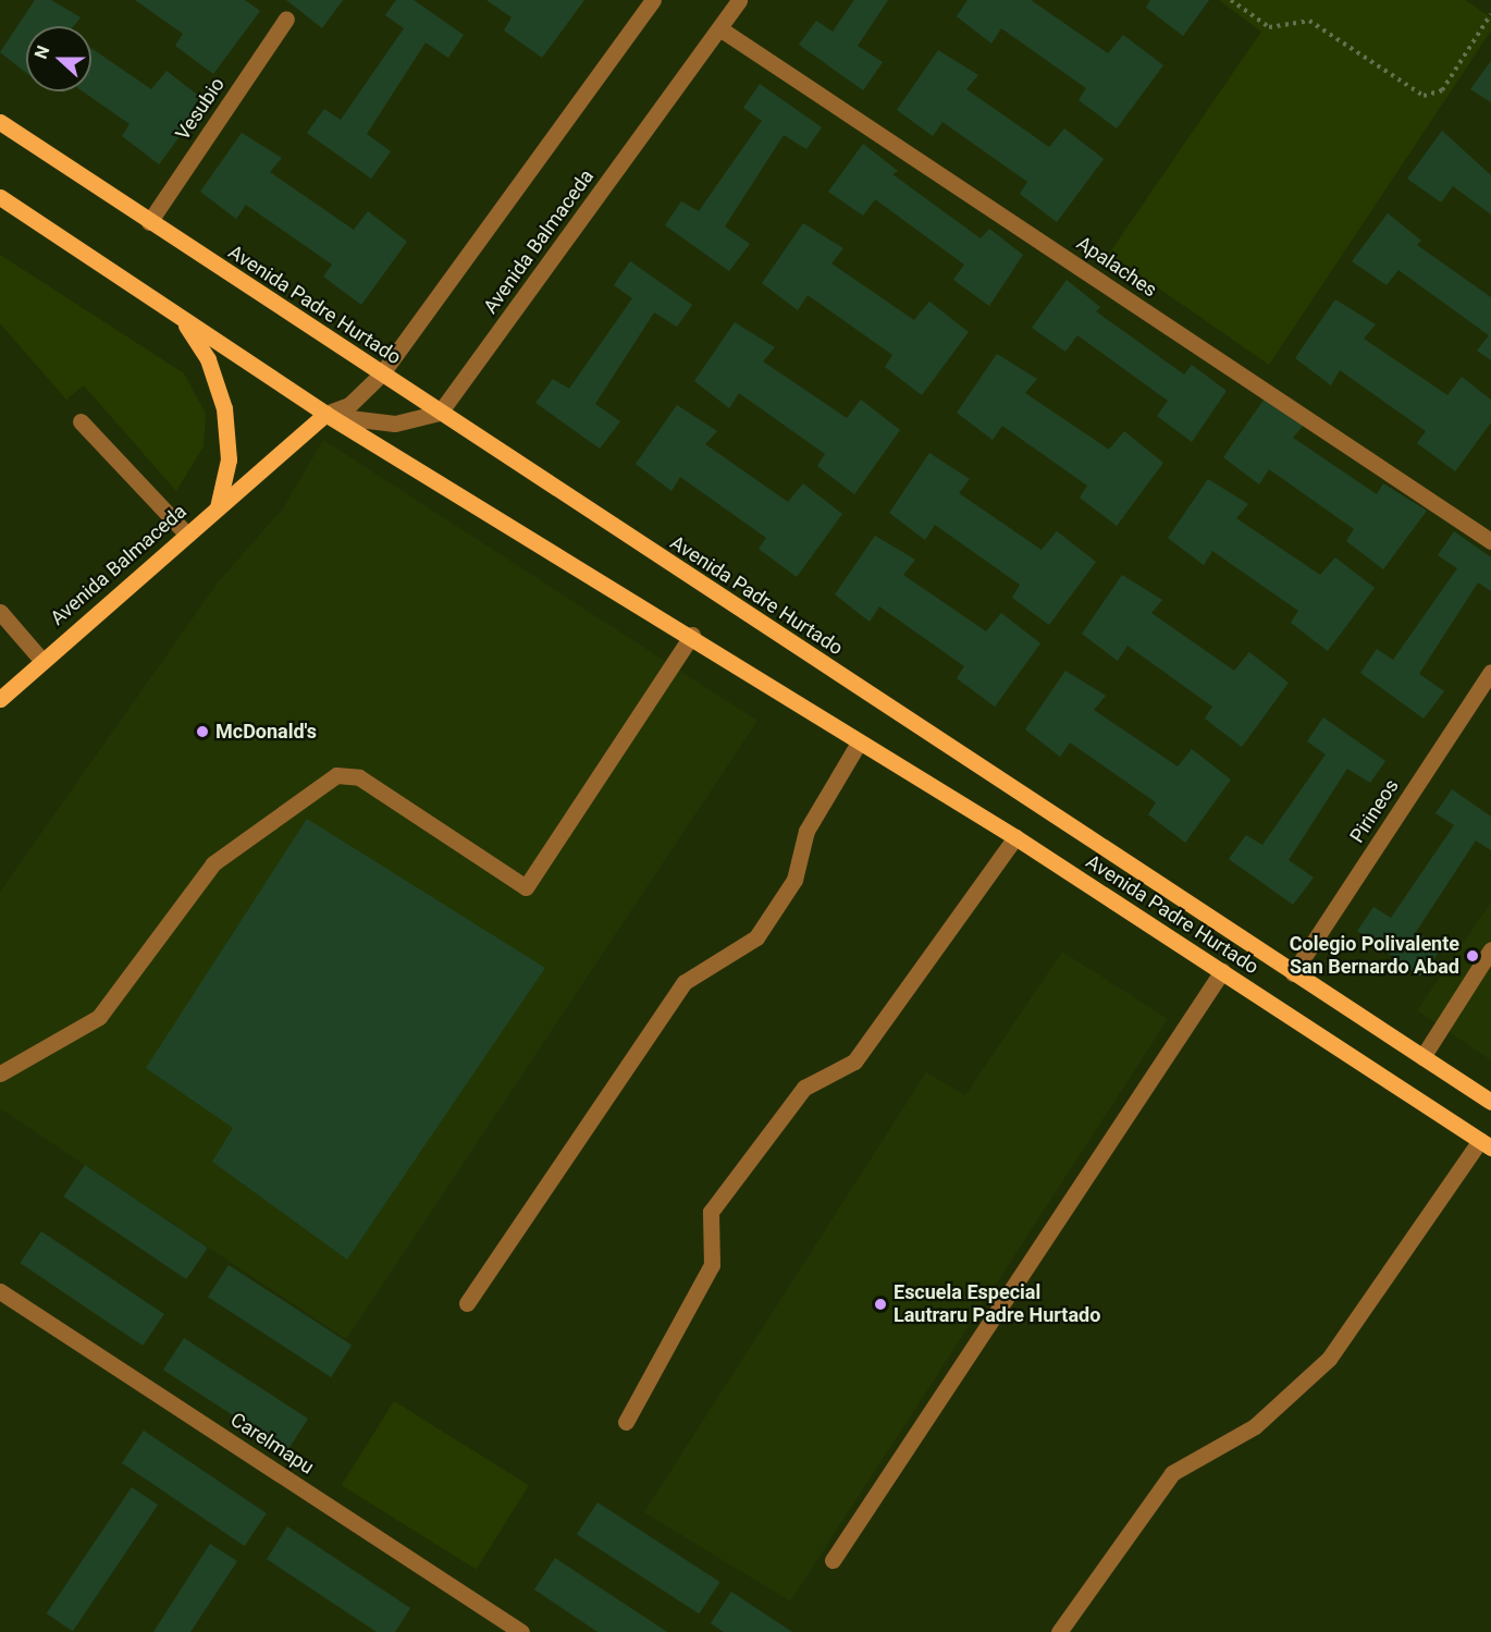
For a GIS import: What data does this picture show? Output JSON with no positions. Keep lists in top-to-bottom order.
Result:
{
  "streets": {
    "main road": ["Avenida Balmaceda", "Avenida Padre Hurtado"],
    "street": [
      "Vesubio",
      "Apalaches",
      "Pirineos",
      "Carelmapu"
    ]
  },
  "crossings": [
    ["Vesubio", "Avenida Padre Hurtado"],
    ["Avenida Balmaceda", "Apalaches"],
    ["Avenida Balmaceda", "Avenida Padre Hurtado"],
    ["Avenida Padre Hurtado", "Pirineos"]
  ],
  "places": ["McDonald's", "Colegio Polivalente San Bernardo Abad", "Escuela Especial Lautraru Padre Hurtado"],
  "north": "left"
}
